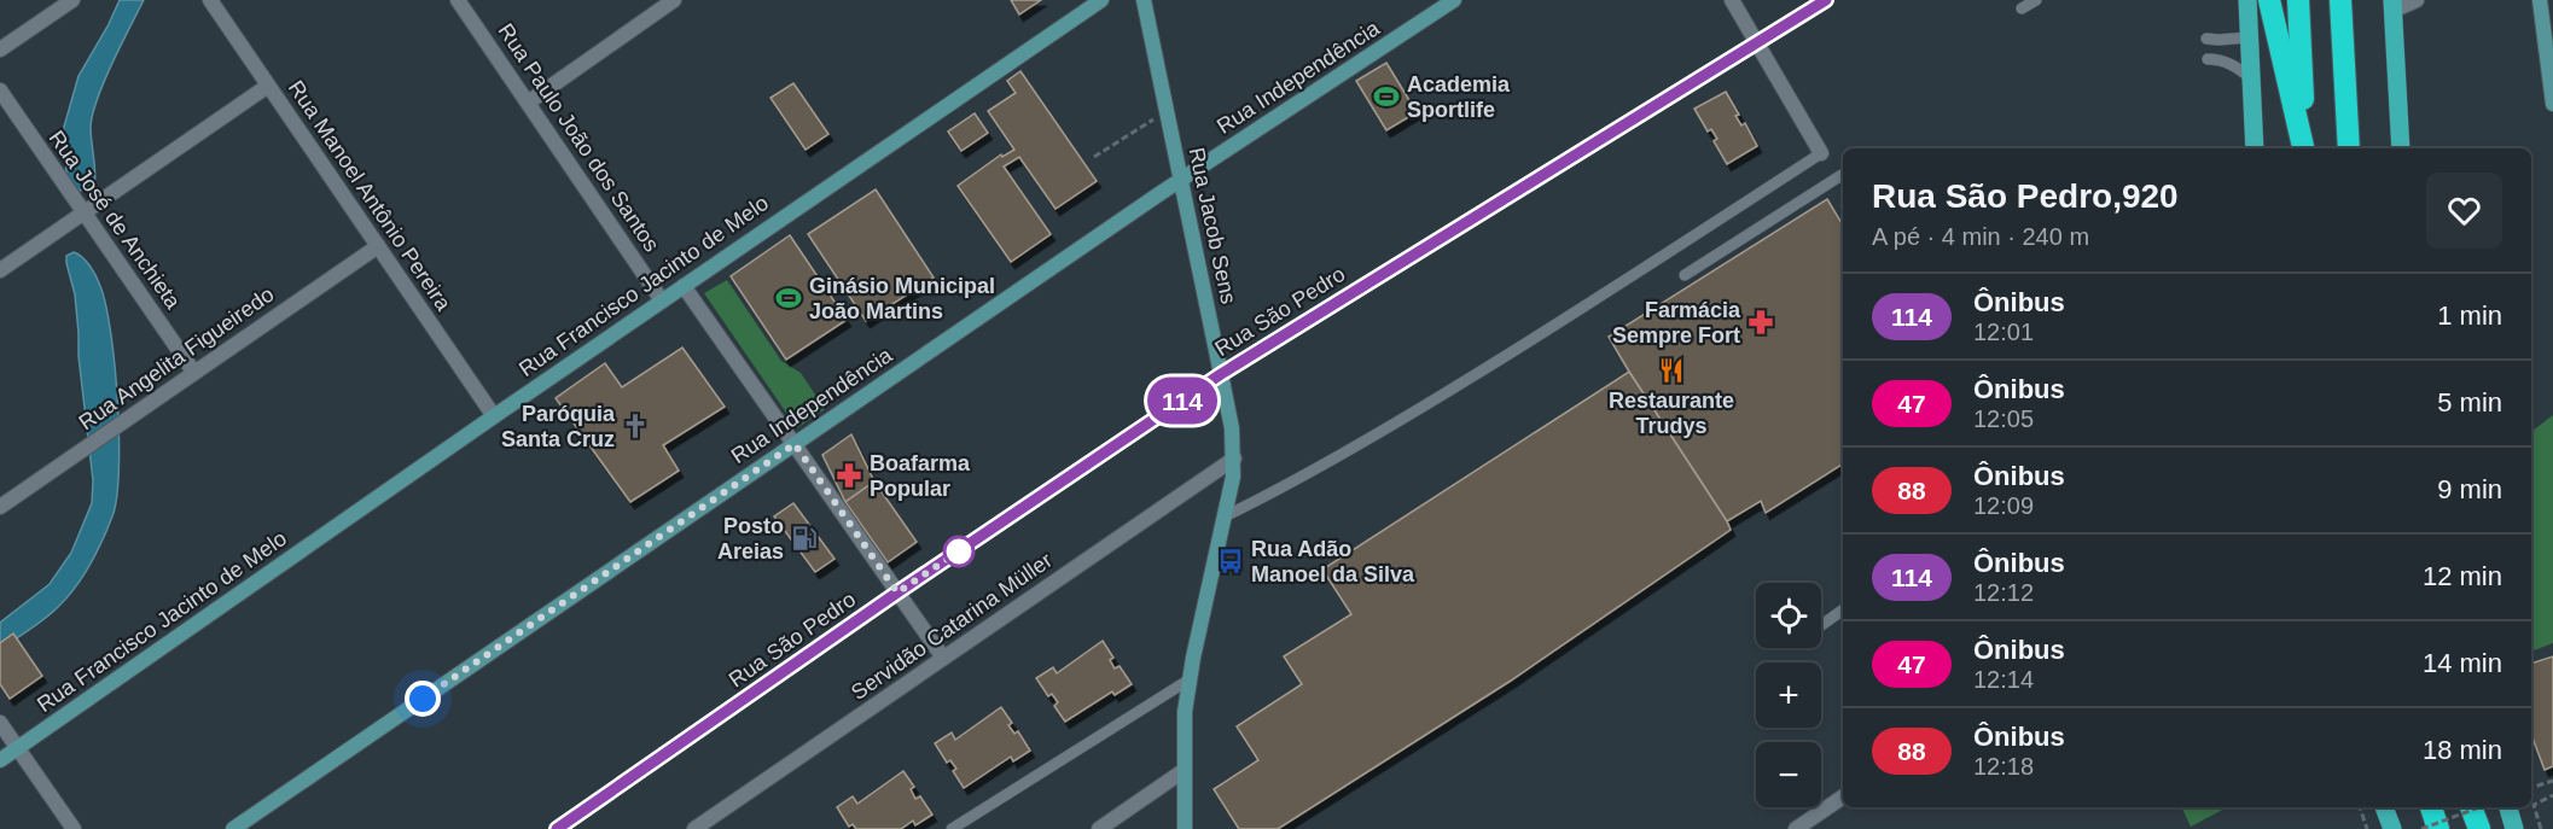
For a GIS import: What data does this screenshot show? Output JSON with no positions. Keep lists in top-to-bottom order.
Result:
{
  "streets": {
    "main road": [
      "Rua Independência",
      "Rua Jacob Sens",
      "Rua Francisco Jacinto de Melo",
      "Rua São Pedro"
    ],
    "street": [
      "Rua Paulo João dos Santos",
      "Rua Manoel Antônio Pereira",
      "Rua José de Anchieta",
      "Rua Angelita Figueiredo",
      "Servidão Catarina Müller"
    ]
  },
  "crossings": [
    ["Rua Independência", "Rua Jacob Sens"],
    ["Rua Paulo João dos Santos", "Rua Francisco Jacinto de Melo"],
    ["Rua Manoel Antônio Pereira", "Rua Francisco Jacinto de Melo"],
    ["Rua Manoel Antônio Pereira", "Rua Angelita Figueiredo"],
    ["Rua José de Anchieta", "Rua Angelita Figueiredo"],
    ["Rua Jacob Sens", "Rua São Pedro"]
  ],
  "places": {
    "sports": ["Academia Sportlife", "Ginásio Municipal João Martins"],
    "pharmacy": ["Farmácia Sempre Fort", "Boafarma Popular"],
    "restaurant": ["Restaurante Trudys"],
    "church": ["Paróquia Santa Cruz"],
    "fuel station": ["Posto Areias"],
    "bus stop": ["Rua Adão Manoel da Silva"]
  },
  "lines": ["bus line 114"],
  "page": {
    "on_map": "114",
    "heading": ["Rua São Pedro,920", "A pé · 4 min · 240 m"],
    "list": [
      {
        "mark": "114",
        "name": "Ônibus",
        "note": "12:01",
        "value": "1 min"
      },
      {
        "mark": "47",
        "name": "Ônibus",
        "note": "12:05",
        "value": "5 min"
      },
      {
        "mark": "88",
        "name": "Ônibus",
        "note": "12:09",
        "value": "9 min"
      },
      {
        "mark": "114",
        "name": "Ônibus",
        "note": "12:12",
        "value": "12 min"
      },
      {
        "mark": "47",
        "name": "Ônibus",
        "note": "12:14",
        "value": "14 min"
      },
      {
        "mark": "88",
        "name": "Ônibus",
        "note": "12:18",
        "value": "18 min"
      }
    ],
    "map_buttons": ["+", "−"]
  }
}
